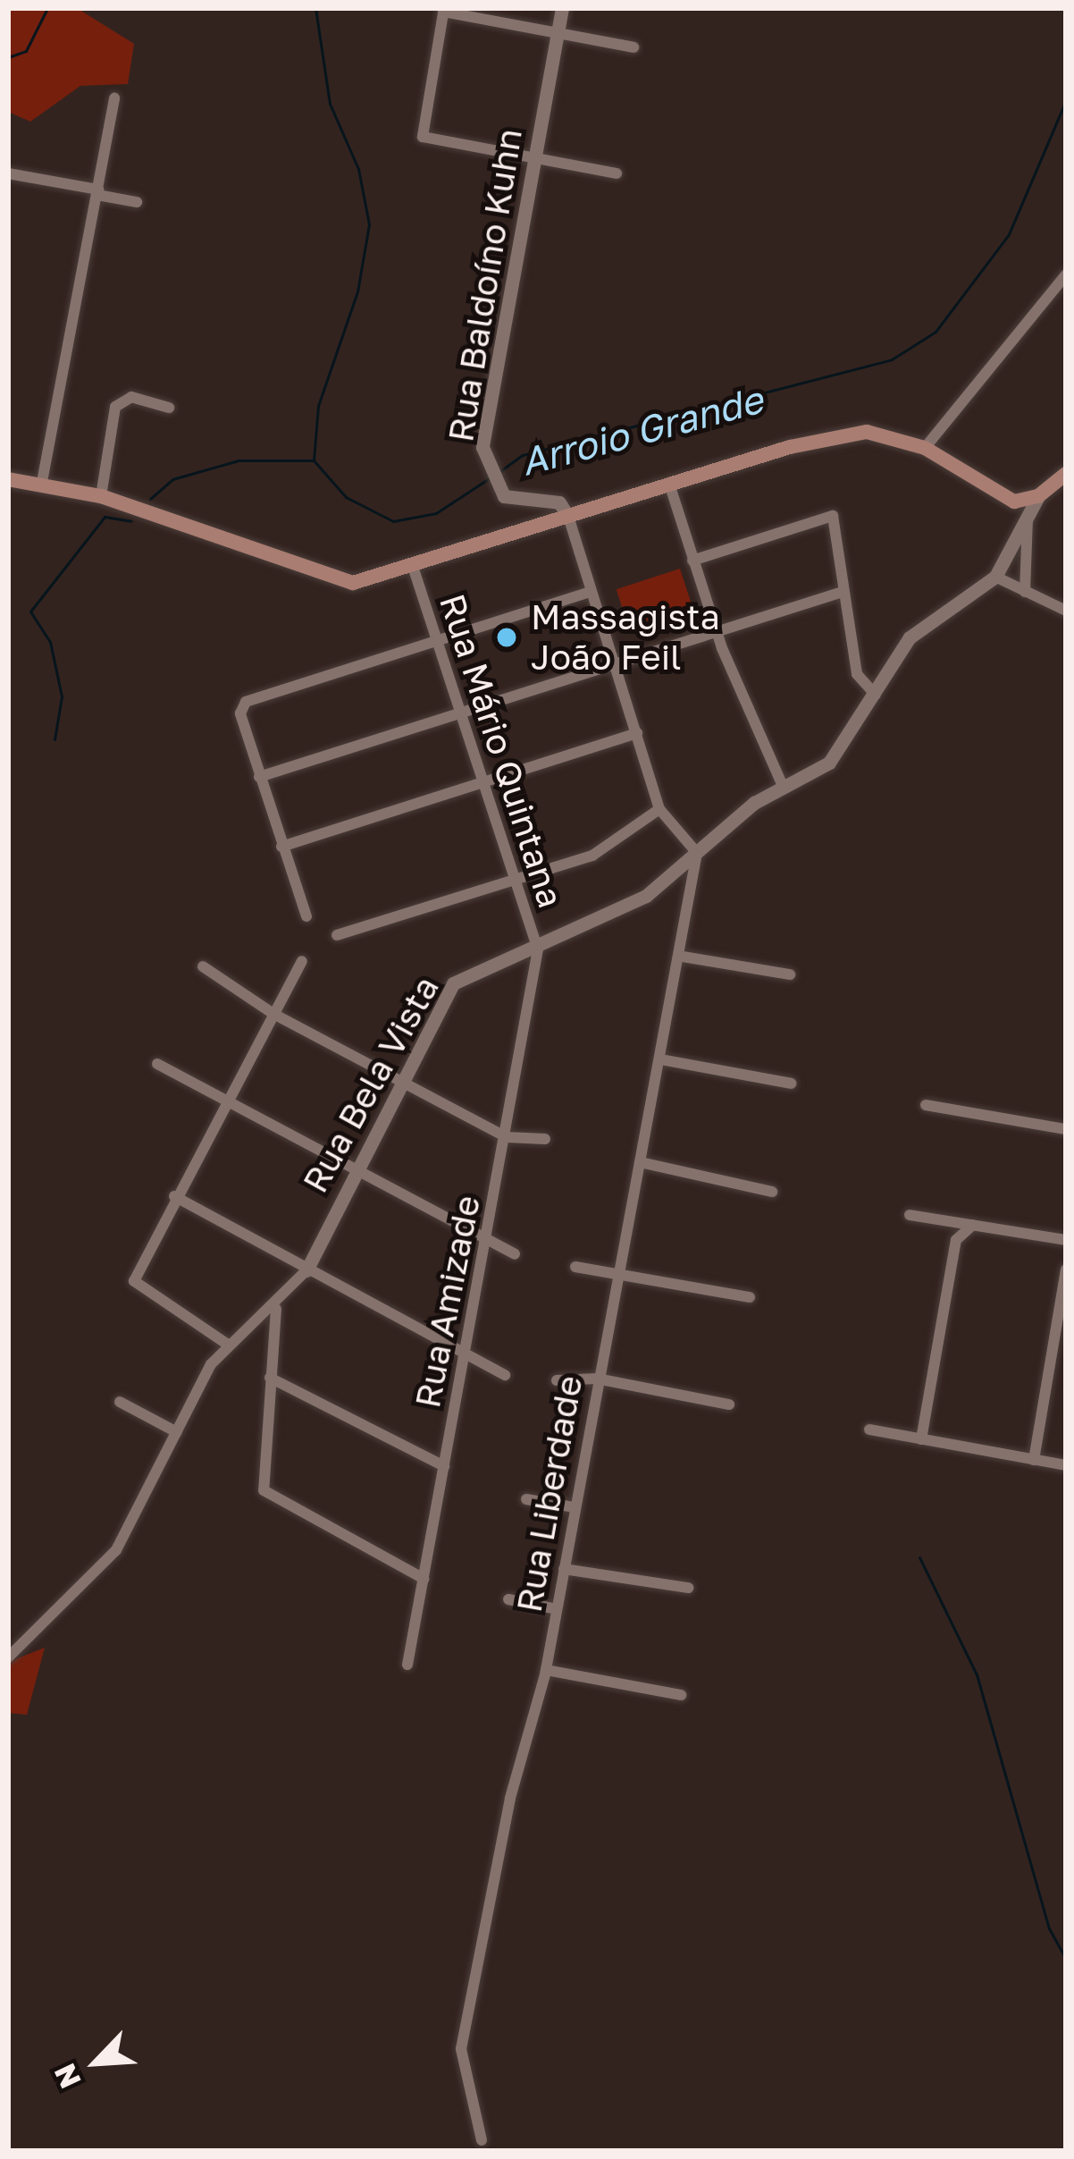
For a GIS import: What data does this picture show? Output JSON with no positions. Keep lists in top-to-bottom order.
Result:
{
  "streets": {
    "main road": ["Rua Bela Vista"],
    "street": [
      "Rua Baldoíno Kuhn",
      "Rua Mário Quintana",
      "Rua Amizade",
      "Rua Liberdade"
    ]
  },
  "crossings": [
    ["Rua Mário Quintana", "Rua Bela Vista"],
    ["Rua Mário Quintana", "Rua Amizade"],
    ["Rua Bela Vista", "Rua Amizade"],
    ["Rua Bela Vista", "Rua Liberdade"]
  ],
  "water": ["Arroio Grande"],
  "places": ["Massagista João Feil"],
  "north": "bottom left"
}
